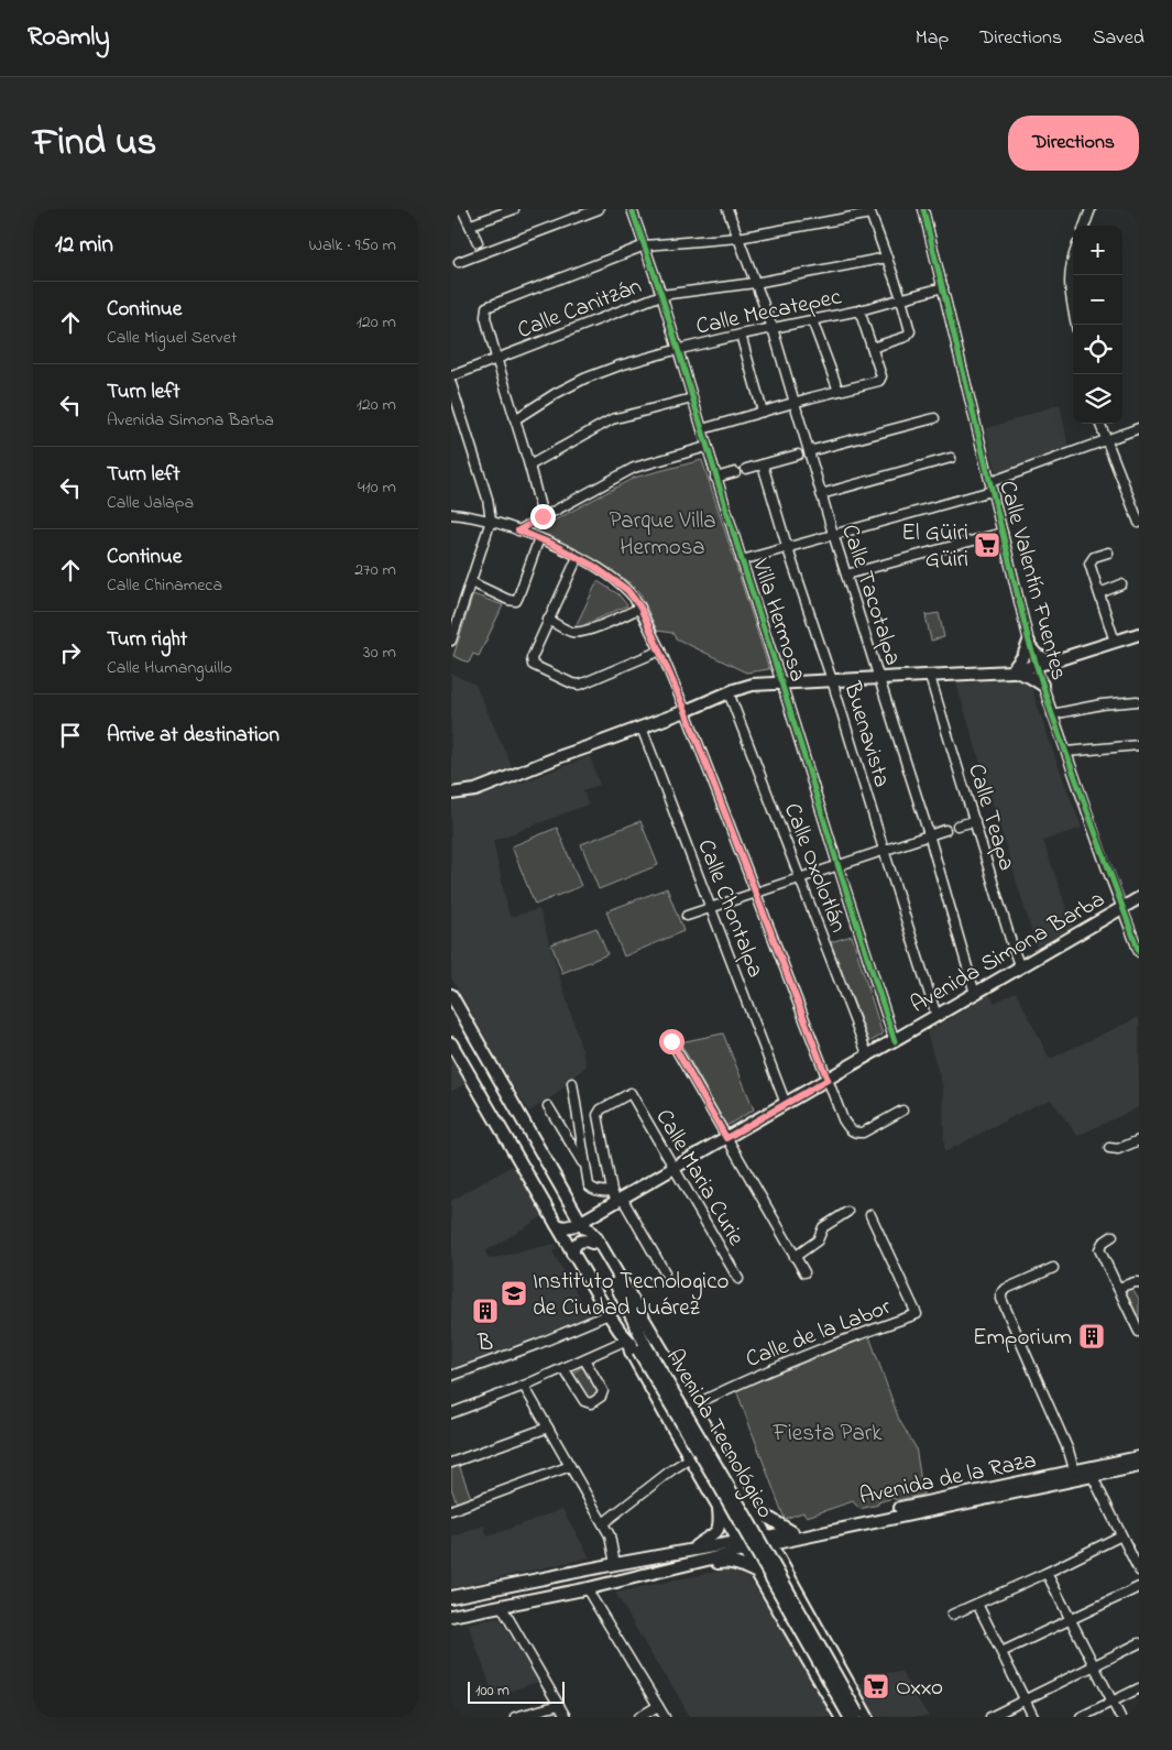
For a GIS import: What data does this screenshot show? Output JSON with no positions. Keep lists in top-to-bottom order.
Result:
{
  "streets": {
    "main road": ["Avenida Simona Barba", "Avenida Tecnológico", "Avenida de la Raza"],
    "street": [
      "Calle Canitzán",
      "Calle Mecatepec",
      "Calle Valentín Fuentes",
      "Calle Tacotalpa",
      "Villa Hermosa",
      "Buenavista",
      "Calle Teapa",
      "Calle Oxolotlán",
      "Calle Chontalpa",
      "Calle Maria Curie",
      "Calle de la Labor"
    ]
  },
  "crossings": [
    ["Calle Canitzán", "Calle Tacotalpa"],
    ["Calle Canitzán", "Villa Hermosa"],
    ["Calle Mecatepec", "Calle Valentín Fuentes"],
    ["Calle Mecatepec", "Calle Tacotalpa"],
    ["Calle Mecatepec", "Villa Hermosa"],
    ["Calle Valentín Fuentes", "Avenida Simona Barba"],
    ["Calle Tacotalpa", "Avenida Simona Barba"],
    ["Villa Hermosa", "Avenida Simona Barba"],
    ["Buenavista", "Avenida Simona Barba"],
    ["Calle Teapa", "Avenida Simona Barba"],
    ["Calle Oxolotlán", "Avenida Simona Barba"],
    ["Calle Chontalpa", "Avenida Simona Barba"],
    ["Avenida Simona Barba", "Calle Maria Curie"],
    ["Avenida Simona Barba", "Avenida Tecnológico"]
  ],
  "parks": ["Parque Villa Hermosa", "Fiesta Park"],
  "places": {
    "supermarket": ["El Güiri Güiri", "Oxxo"],
    "school or university": ["Instituto Tecnologico de Ciudad Juárez"],
    "building": ["B", "Emporium"]
  },
  "scale_bar": "100 m",
  "page": {
    "header": "Roamly",
    "nav": ["Map", "Directions", "Saved"],
    "title": "Find us",
    "buttons": "Directions",
    "heading": ["12 min", "Walk · 950 m"],
    "map_buttons": ["+", "−"],
    "list": [
      ["Continue", "Calle Miguel Servet", "120 m"],
      ["Turn left", "Avenida Simona Barba", "120 m"],
      ["Turn left", "Calle Jalapa", "410 m"],
      ["Continue", "Calle Chinameca", "270 m"],
      ["Turn right", "Calle Humanguillo", "30 m"],
      "Arrive at destination"
    ],
    "scale": "100 m"
  }
}
